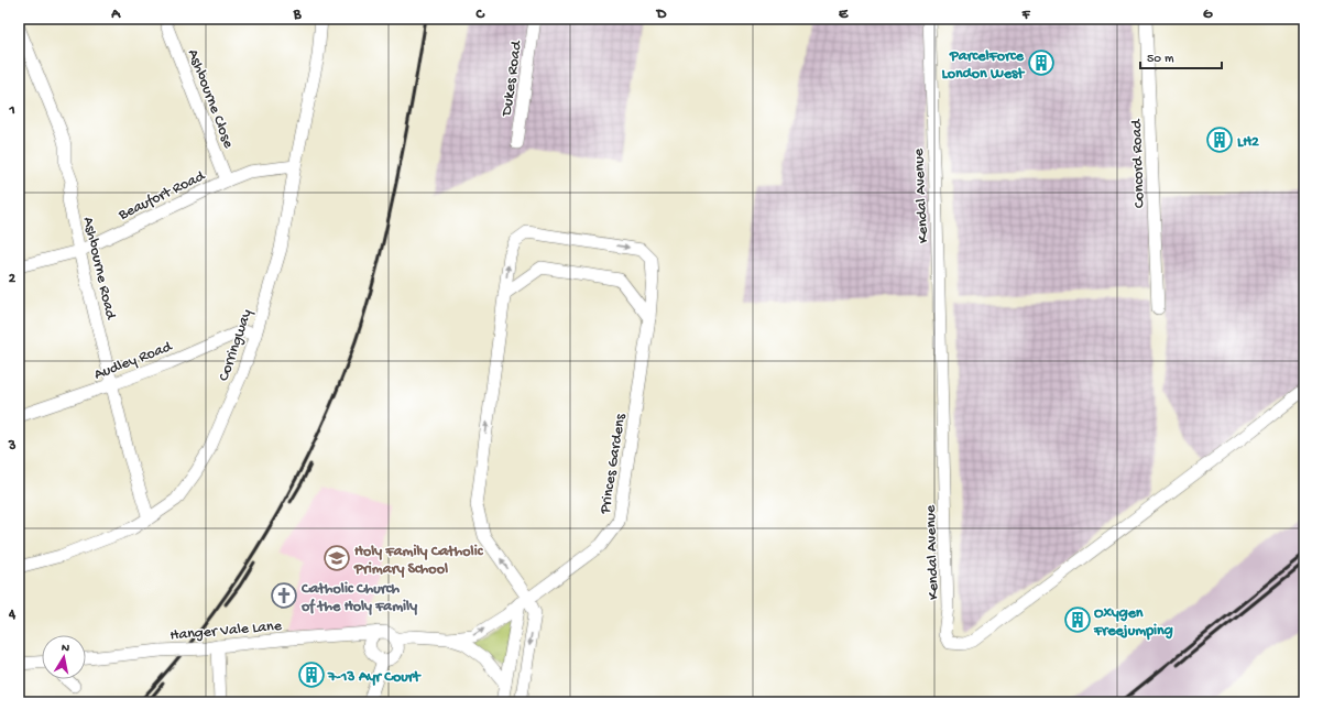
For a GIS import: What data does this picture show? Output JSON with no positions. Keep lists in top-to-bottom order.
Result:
{
  "streets": {
    "street": [
      "Dukes Road",
      "Ashbourne Close",
      "Concord Road",
      "Beaufort Road",
      "Kendal Avenue",
      "Ashbourne Road",
      "Corringway",
      "Audley Road",
      "Princes Gardens",
      "Hanger Vale Lane"
    ]
  },
  "crossings": [
    ["Ashbourne Close", "Beaufort Road"],
    ["Beaufort Road", "Ashbourne Road"],
    ["Beaufort Road", "Corringway"],
    ["Ashbourne Road", "Corringway"],
    ["Ashbourne Road", "Audley Road"],
    ["Corringway", "Audley Road"]
  ],
  "places": {
    "building": [
      "ParcelForce London West",
      "LH2",
      "Oxygen Freejumping",
      "7-13 Ayr Court"
    ],
    "school or university": ["Holy Family Catholic Primary School"],
    "church": ["Catholic Church of the Holy Family"]
  },
  "scale_bar": "50 m",
  "north": "top",
  "grid": {
    "columns": [
      "A",
      "B",
      "C",
      "D",
      "E",
      "F",
      "G"
    ],
    "rows": [
      "1",
      "2",
      "3",
      "4"
    ]
  }
}
